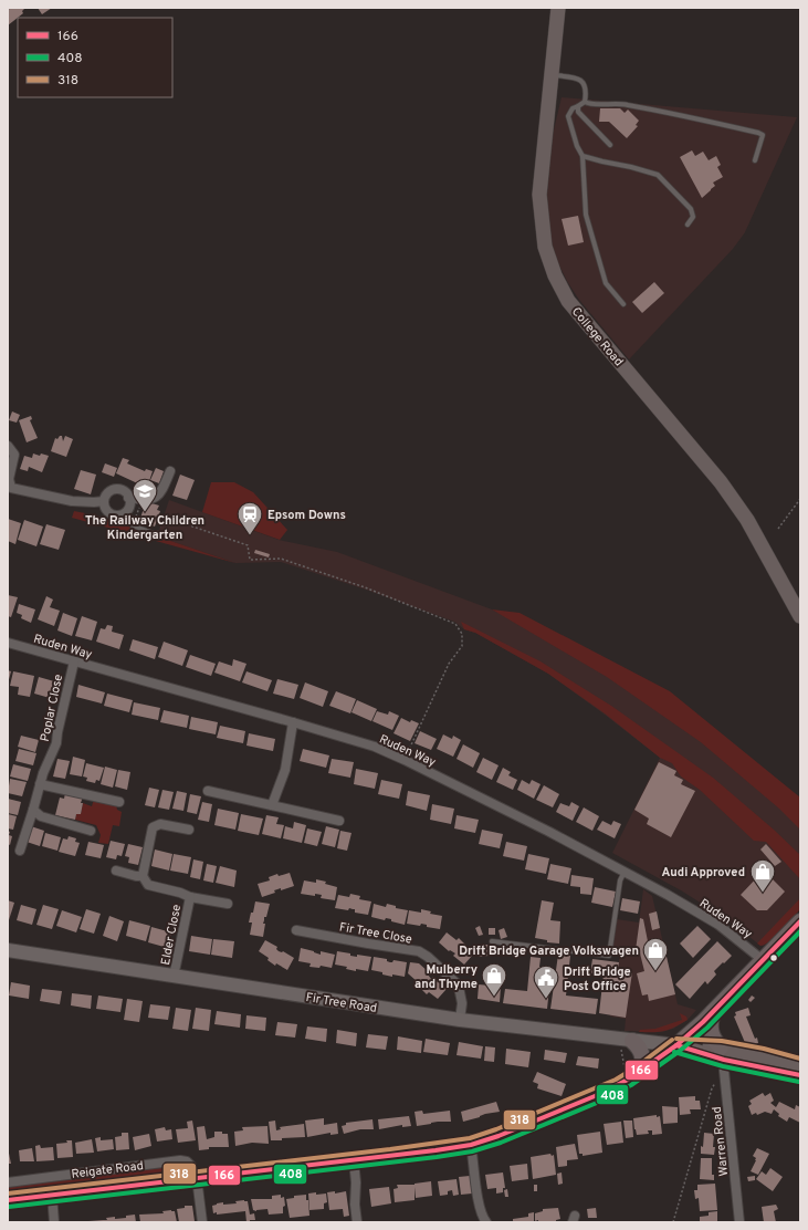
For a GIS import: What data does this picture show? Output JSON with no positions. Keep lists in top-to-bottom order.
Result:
{
  "streets": {
    "highway": ["Reigate Road"],
    "main road": ["College Road", "Fir Tree Road"],
    "street": [
      "Ruden Way",
      "Poplar Close",
      "Fir Tree Close",
      "Elder Close",
      "Warren Road"
    ]
  },
  "crossings": [
    ["Ruden Way", "Poplar Close"],
    ["Ruden Way", "Reigate Road"],
    ["Fir Tree Close", "Fir Tree Road"],
    ["Elder Close", "Fir Tree Road"],
    ["Fir Tree Road", "Warren Road"],
    ["Fir Tree Road", "Reigate Road"]
  ],
  "places": {
    "school or university": ["The Railway Children Kindergarten"],
    "station": ["Epsom Downs"],
    "shop": ["Audi Approved", "Drift Bridge Garage Volkswagen", "Mulberry and Thyme"],
    "public building": ["Drift Bridge Post Office"]
  },
  "lines": ["transit line 166", "transit line 408", "transit line 318"],
  "legend": ["166", "408", "318"]
}
